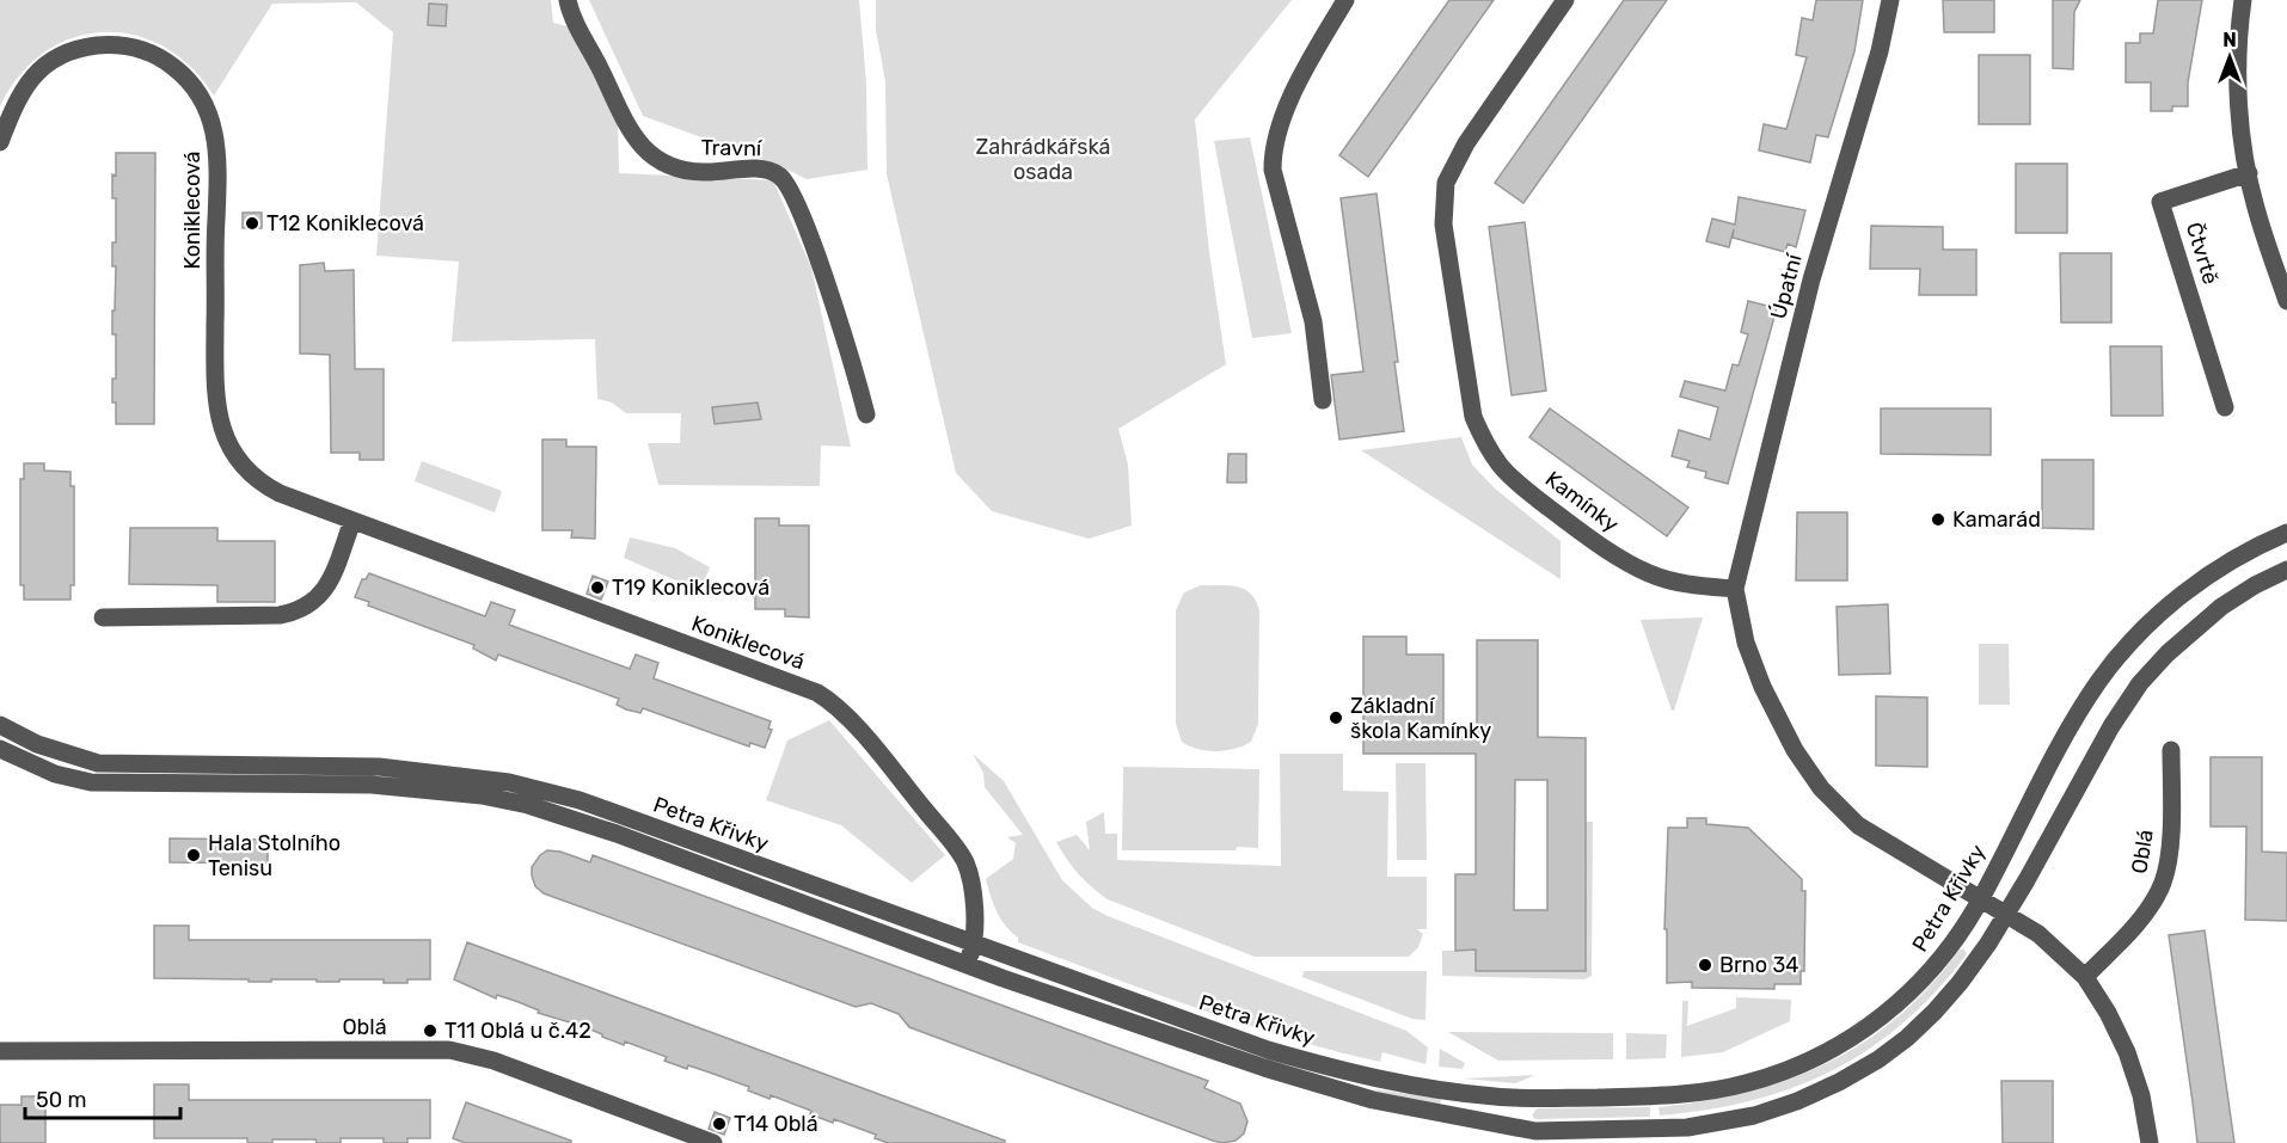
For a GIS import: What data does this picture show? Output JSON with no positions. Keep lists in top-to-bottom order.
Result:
{
  "streets": {
    "street": [
      "Travní",
      "Koniklecová",
      "Čtvrtě",
      "Úpatní",
      "Kamínky",
      "Petra Křivky",
      "Oblá"
    ]
  },
  "crossings": [
    ["Koniklecová", "Petra Křivky"],
    ["Úpatní", "Kamínky"]
  ],
  "parks": ["Zahrádkářská osada"],
  "places": [
    "T12 Koniklecová",
    "Kamarád",
    "T19 Koniklecová",
    "Základní škola Kamínky",
    "Hala Stolního Tenisu",
    "Brno 34",
    "T11 Oblá u č.42",
    "T14 Oblá"
  ],
  "scale_bar": "50 m",
  "north": "top"
}
